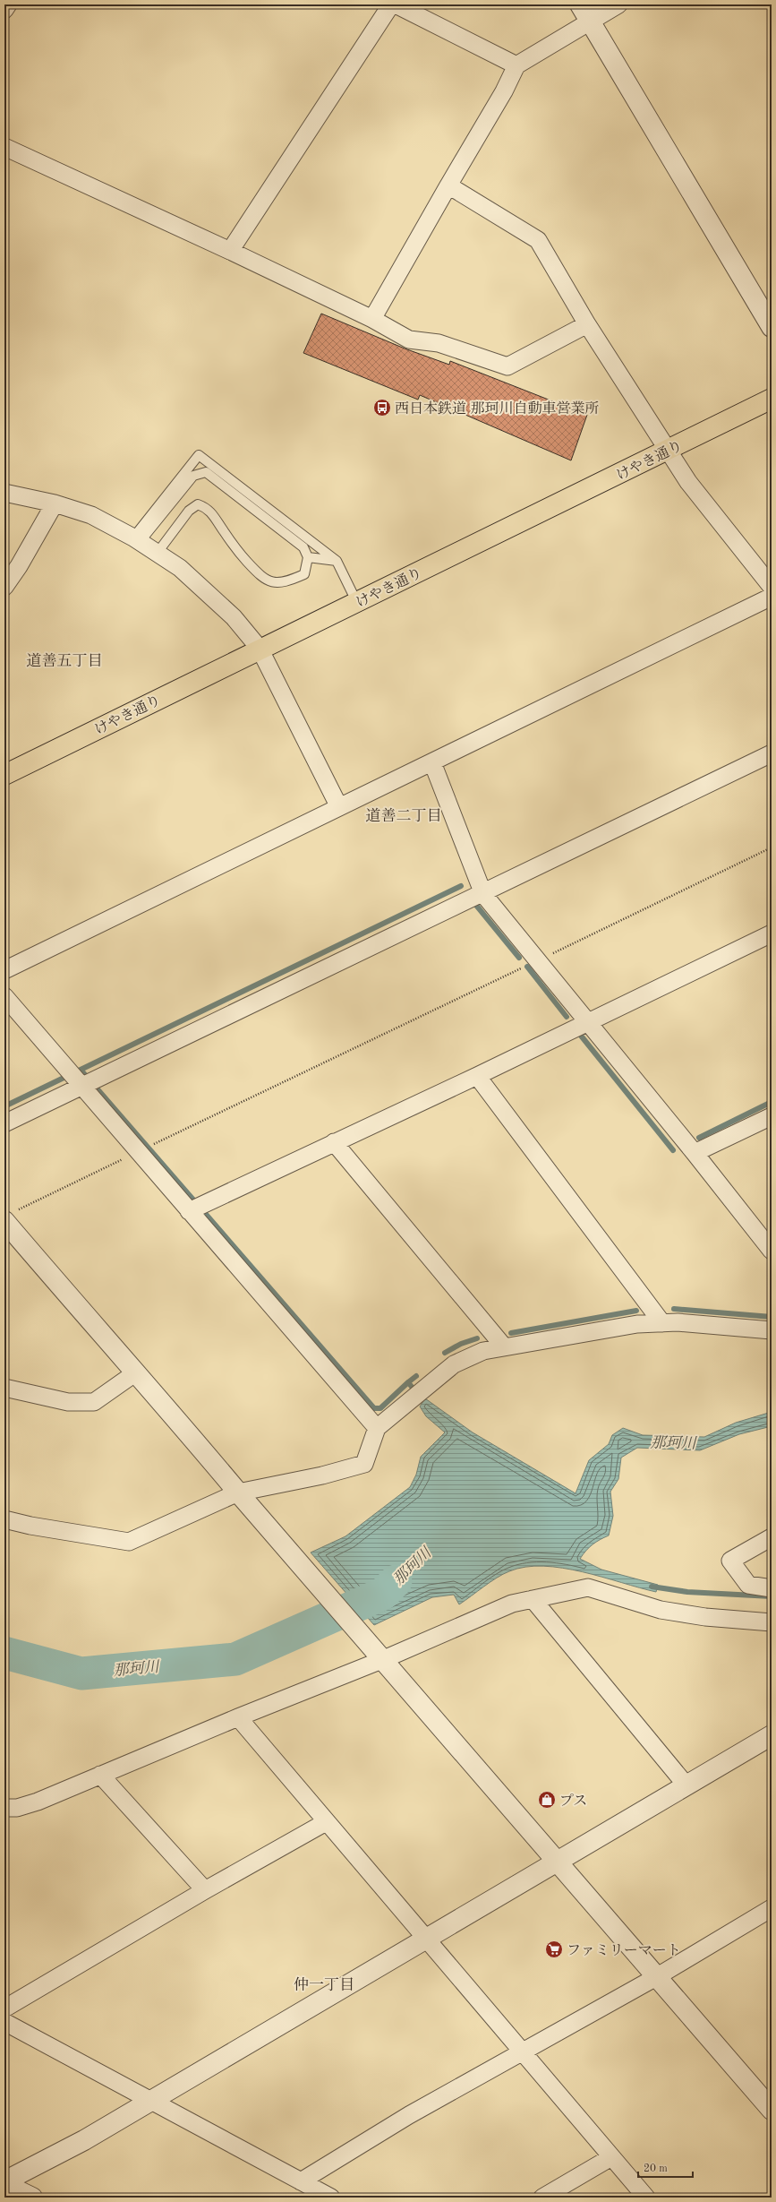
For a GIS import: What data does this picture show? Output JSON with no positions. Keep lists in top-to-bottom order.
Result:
{
  "streets": {
    "highway": ["けやき通り"]
  },
  "districts": ["道善五丁目", "道善二丁目", "仲一丁目"],
  "water": ["那珂川"],
  "places": {
    "bus stop": ["西日本鉄道 那珂川自動車営業所"],
    "shop": ["プス"],
    "supermarket": ["ファミリーマート"]
  },
  "scale_bar": "20 m"
}
